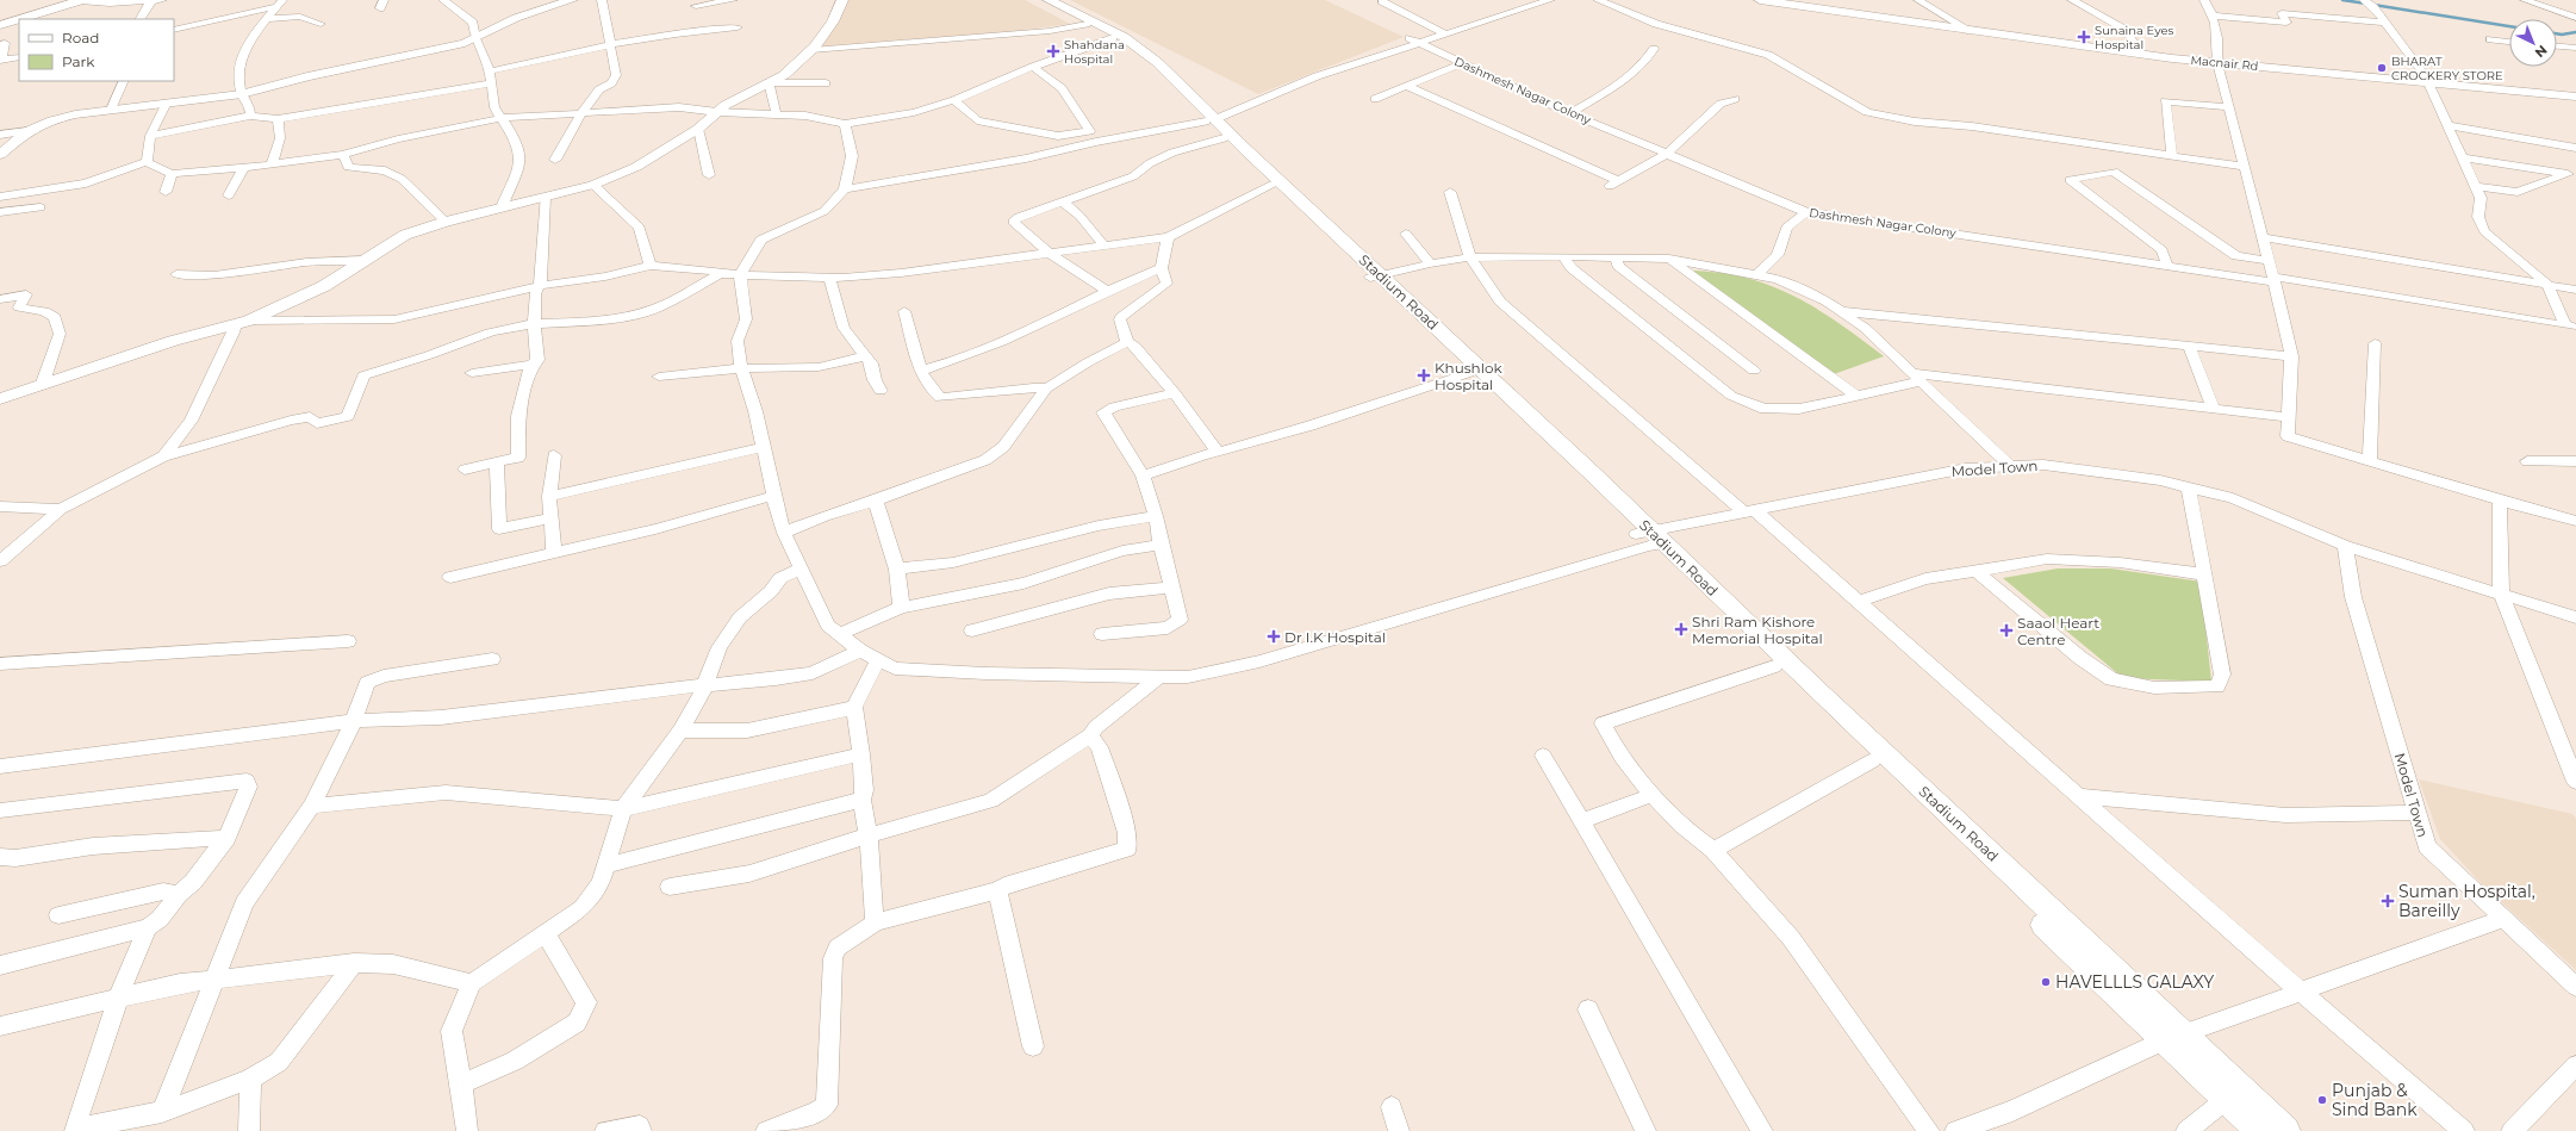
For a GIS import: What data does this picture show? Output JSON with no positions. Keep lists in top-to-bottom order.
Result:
{
  "streets": {
    "main road": ["Stadium Road"],
    "street": ["Macnair Rd", "Dashmesh Nagar Colony", "Model Town"]
  },
  "crossings": [
    ["Stadium Road", "Model Town"]
  ],
  "places": {
    "health": [
      "Sunaina Eyes Hospital",
      "Shahdana Hospital",
      "Khushlok Hospital",
      "Shri Ram Kishore Memorial Hospital",
      "Saaol Heart Centre",
      "Dr I.K Hospital",
      "Suman Hospital, Bareilly"
    ],
    "other": ["BHARAT CROCKERY STORE", "HAVELLLS GALAXY", "Punjab & Sind Bank"]
  },
  "legend": ["Road", "Park"],
  "north": "bottom right"
}
